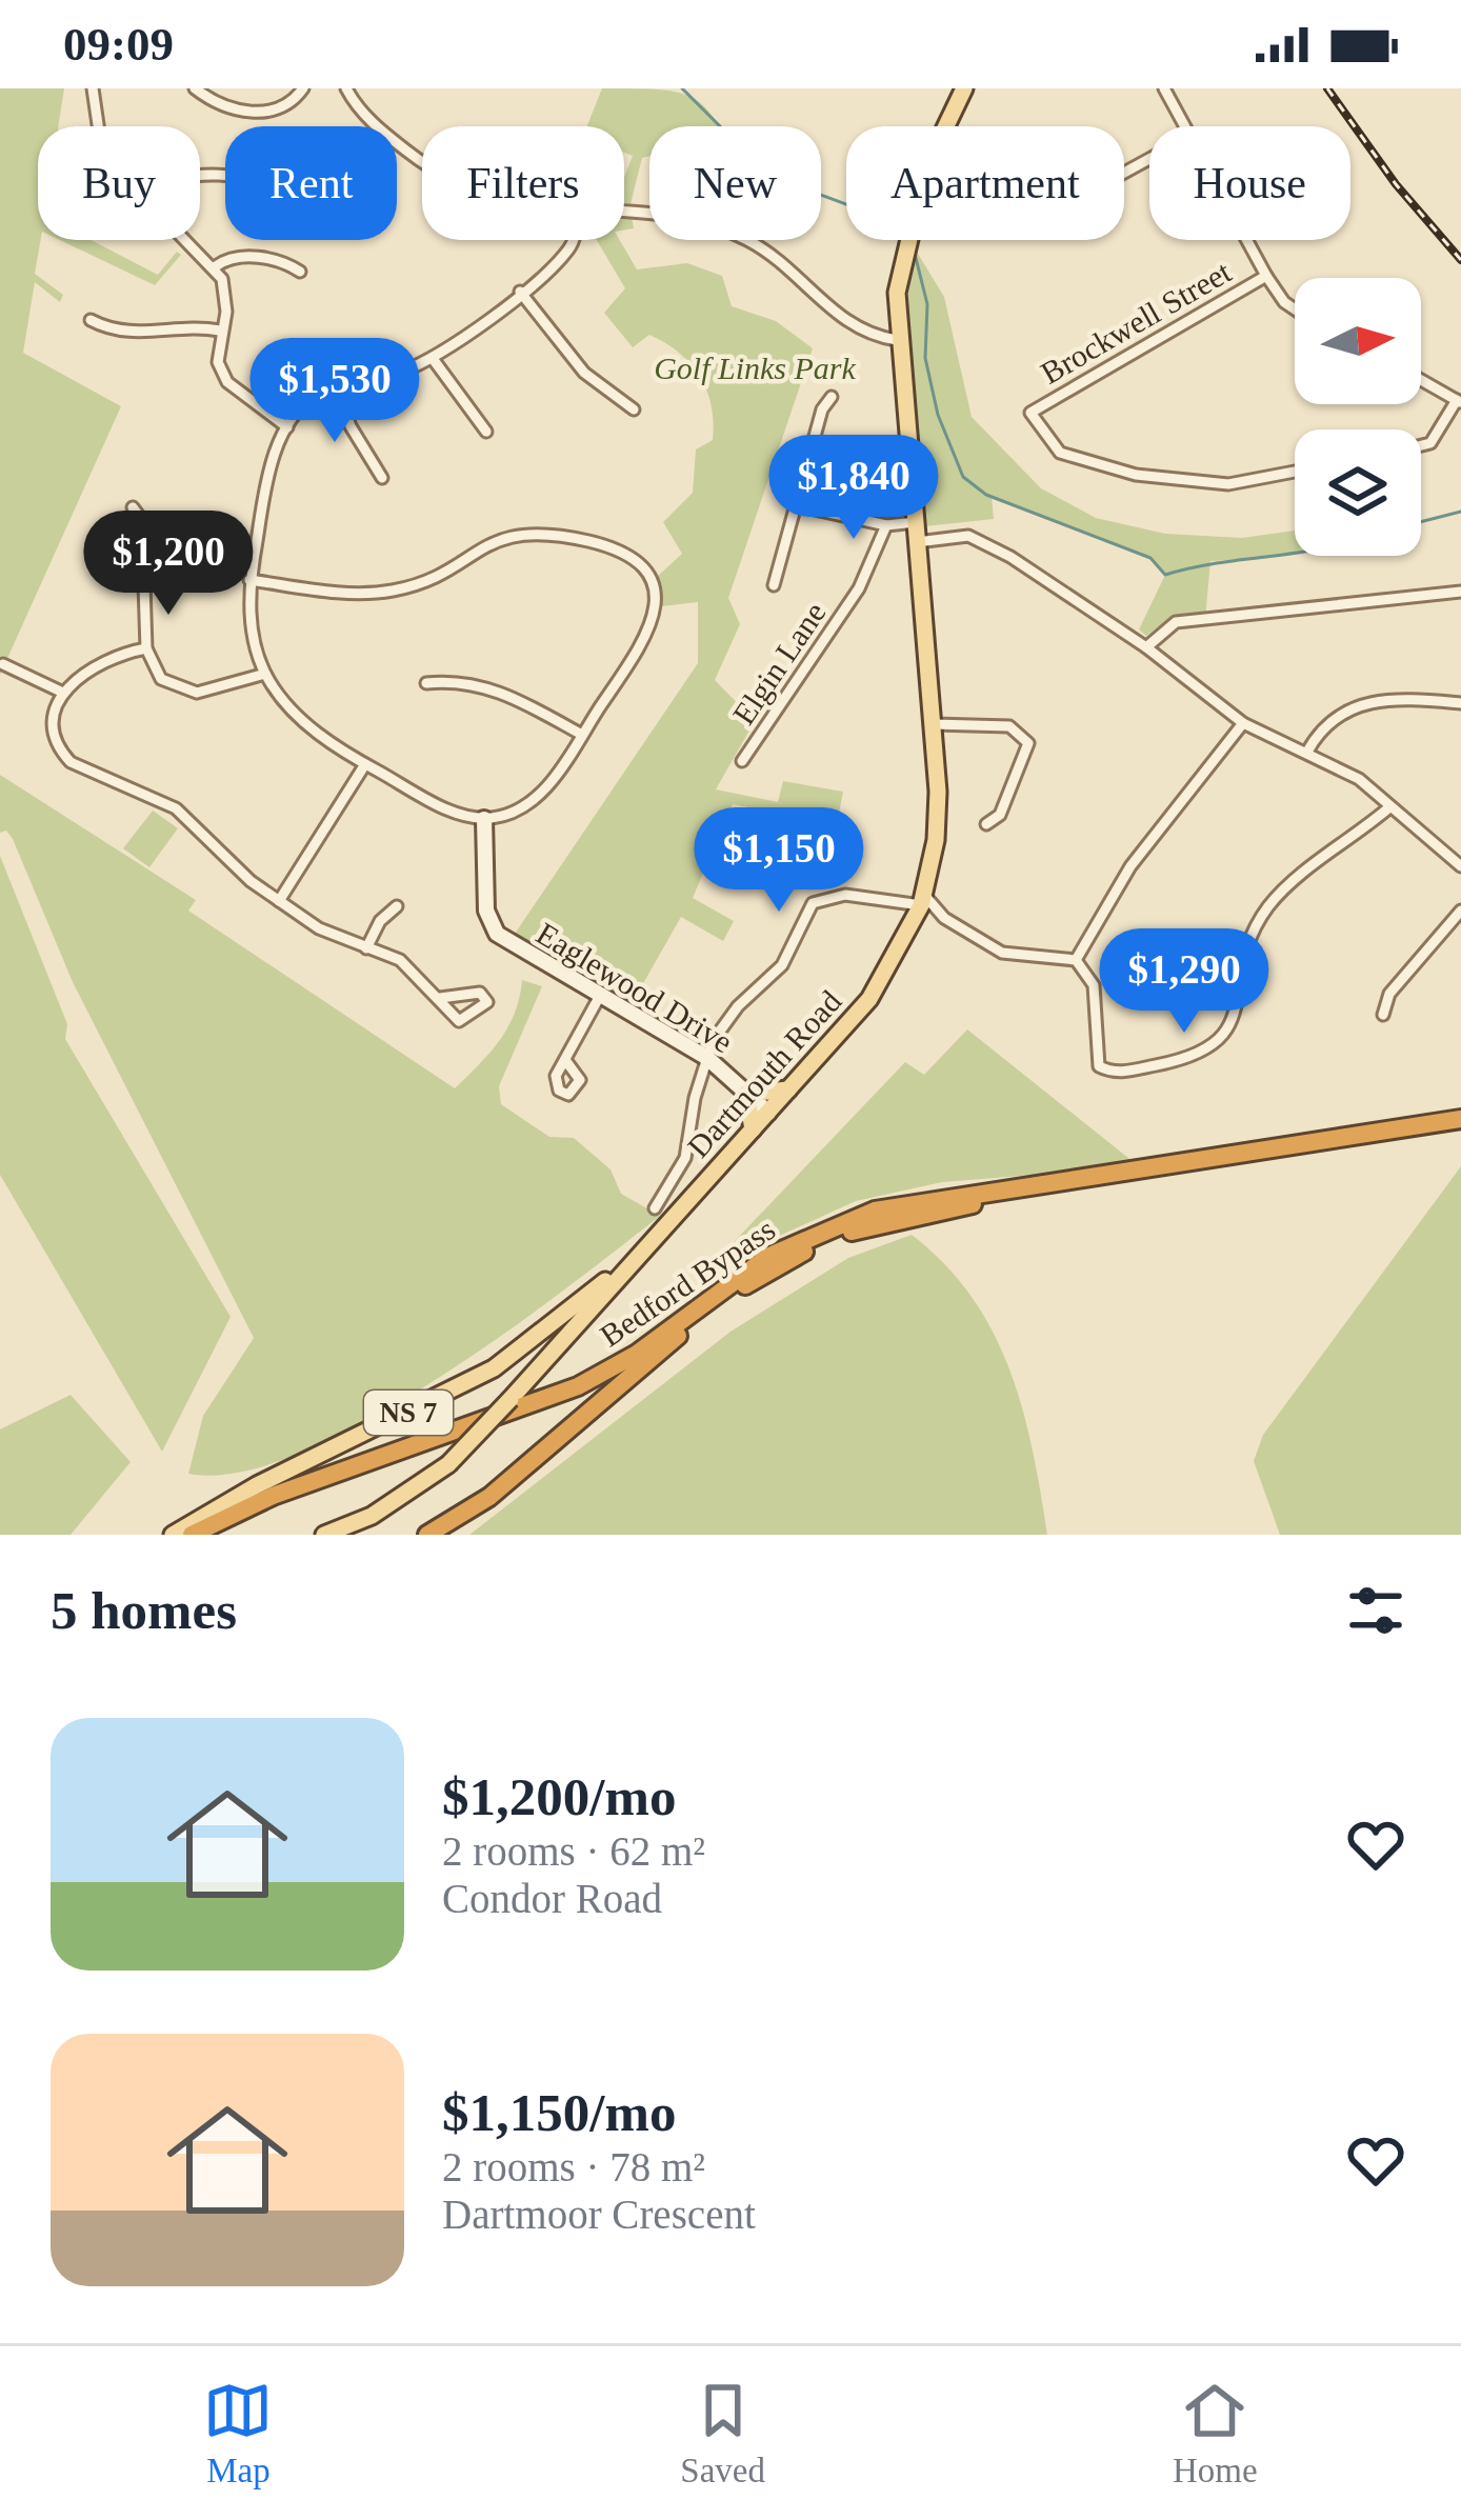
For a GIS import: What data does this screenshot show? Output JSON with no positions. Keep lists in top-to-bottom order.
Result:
{
  "streets": {
    "highway": ["Bedford Bypass"],
    "main road": ["Dartmouth Road", "NS 7"],
    "street": ["Brockwell Street", "Elgin Lane", "Eaglewood Drive"]
  },
  "crossings": [
    ["Eaglewood Drive", "Dartmouth Road"]
  ],
  "parks": ["Golf Links Park"],
  "north": "right",
  "page": {
    "status": "09:09",
    "chip": [
      "Buy",
      "Rent",
      "Filters",
      "New",
      "Apartment",
      "House"
    ],
    "price": [
      "$1,530",
      "$1,840",
      "$1,200",
      "$1,150",
      "$1,290"
    ],
    "heading": "5 homes",
    "list": [
      {
        "name": "$1,200/mo",
        "note": "2 rooms · 62 m² · Condor Road"
      },
      {
        "name": "$1,150/mo",
        "note": "2 rooms · 78 m² · Dartmoor Crescent"
      }
    ],
    "tabs": ["Map", "Saved", "Home"]
  }
}
